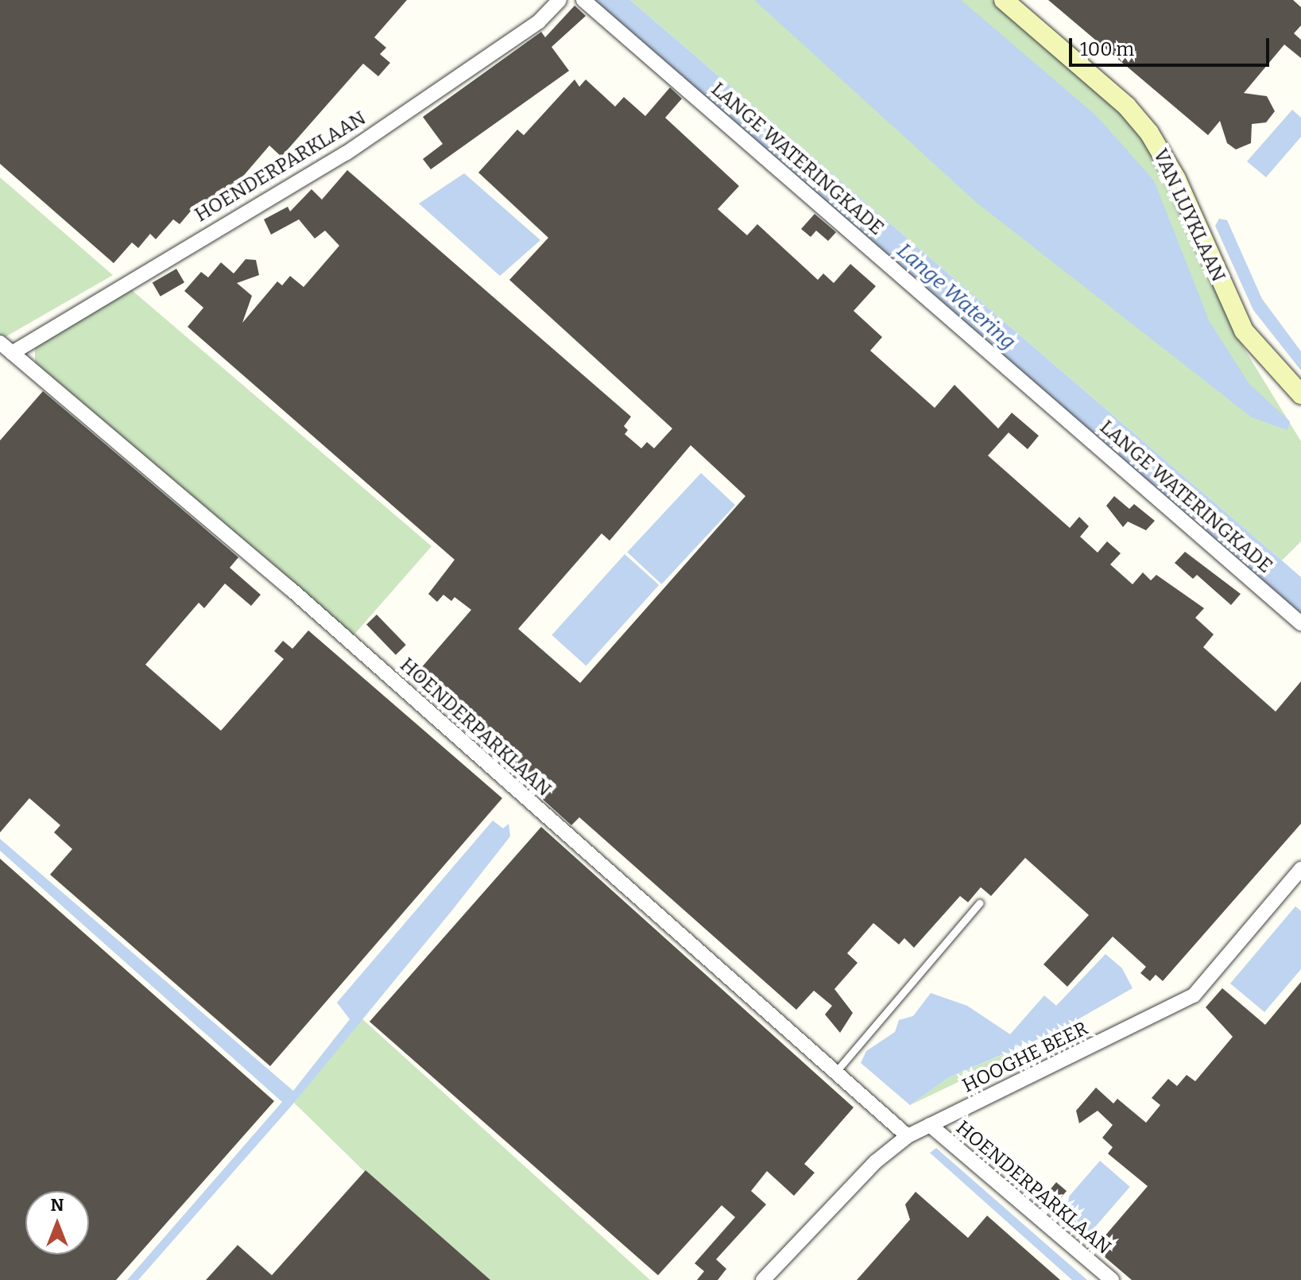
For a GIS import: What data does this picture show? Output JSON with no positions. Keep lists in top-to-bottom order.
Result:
{
  "streets": {
    "street": [
      "LANGE WATERINGKADE",
      "HOENDERPARKLAAN",
      "VAN LUYKLAAN",
      "HOOGHE BEER"
    ]
  },
  "crossings": [
    ["HOENDERPARKLAAN", "HOOGHE BEER"]
  ],
  "water": ["Lange Watering"],
  "scale_bar": "100 m",
  "north": "top"
}
